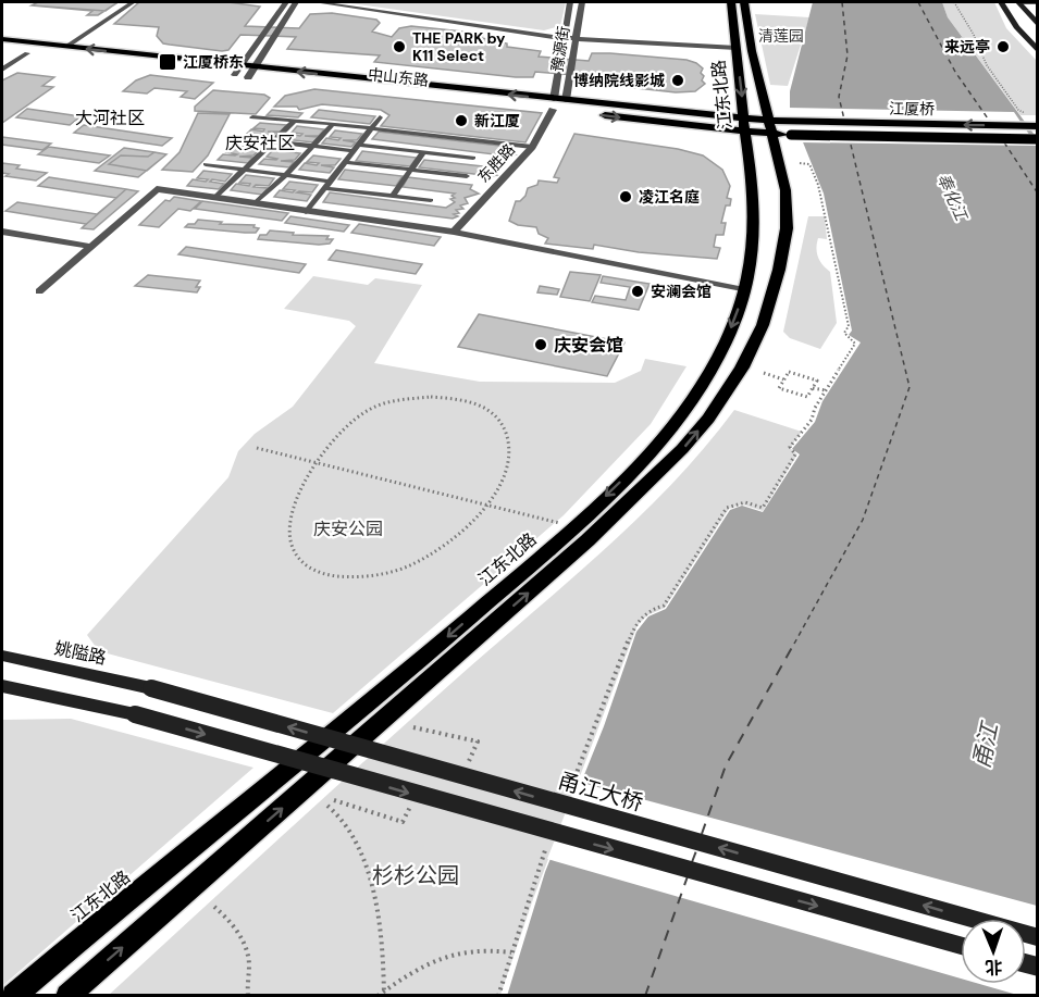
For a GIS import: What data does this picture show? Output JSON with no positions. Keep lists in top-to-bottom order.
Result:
{
  "streets": {
    "main road": [
      "中山东路",
      "江东北路",
      "江厦桥",
      "姚隘路",
      "甬江大桥"
    ],
    "street": ["豫源街", "东胜路"]
  },
  "crossings": [
    ["豫源街", "中山东路"],
    ["豫源街", "东胜路"],
    ["中山东路", "江东北路"],
    ["中山东路", "江厦桥"],
    ["中山东路", "东胜路"],
    ["江东北路", "江厦桥"],
    ["姚隘路", "甬江大桥"]
  ],
  "districts": ["大河社区", "庆安社区"],
  "water": ["奉化江", "甬江"],
  "parks": ["清莲园", "庆安公园", "杉杉公园"],
  "places": {
    "other": [
      "THE PARK by K11 Select",
      "来远亭",
      "博纳院线影城",
      "新江厦",
      "凌江名庭",
      "安澜会馆",
      "庆安会馆"
    ],
    "transit": ["江厦桥东"]
  },
  "north": "bottom"
}
